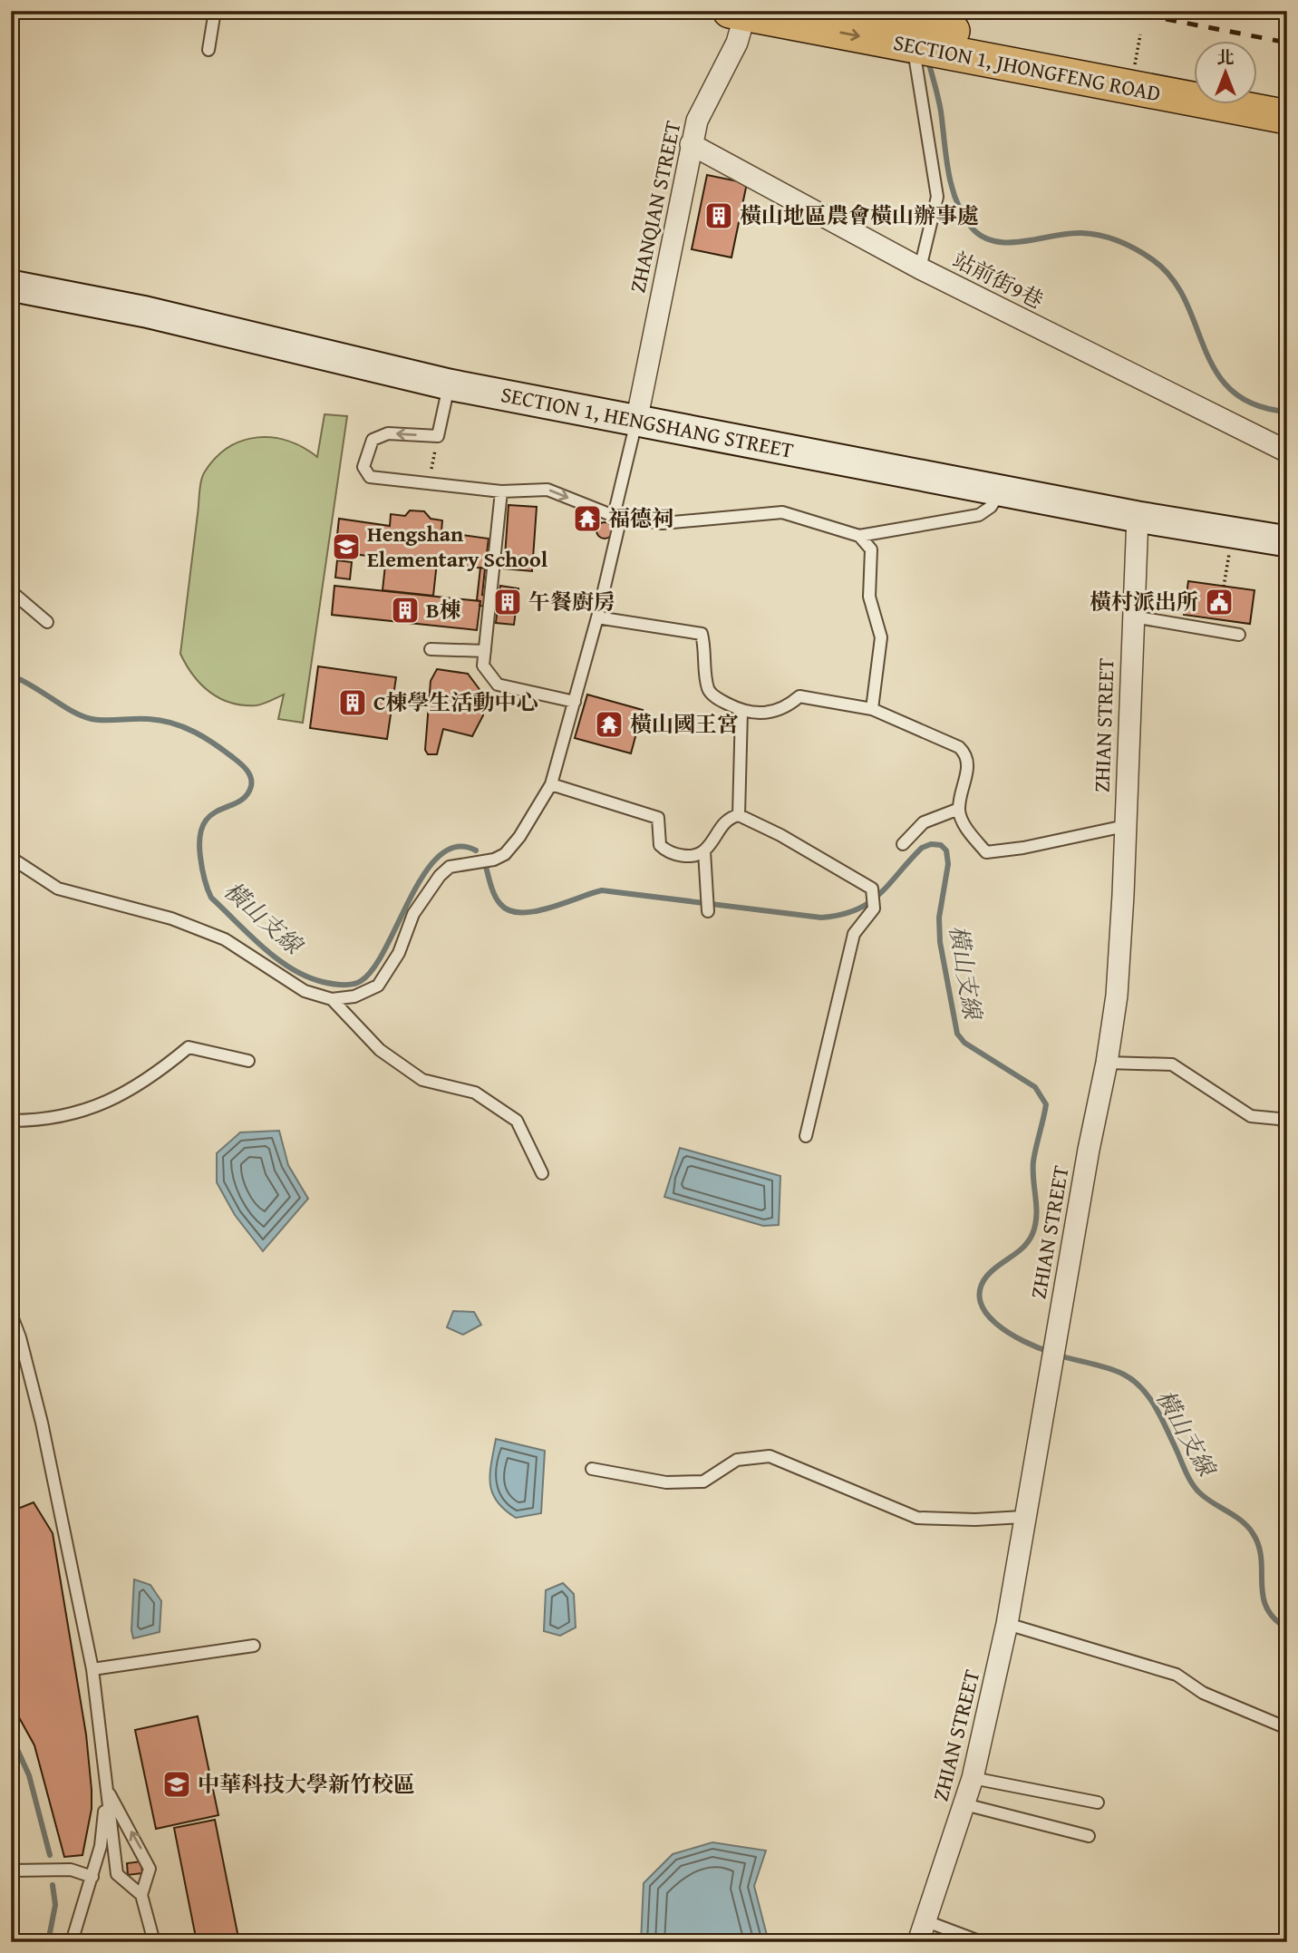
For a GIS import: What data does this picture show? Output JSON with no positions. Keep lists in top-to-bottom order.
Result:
{
  "streets": {
    "main road": ["SECTION 1, JHONGFENG ROAD"],
    "street": [
      "ZHANQIAN STREET",
      "站前街9巷",
      "SECTION 1, HENGSHANG STREET",
      "ZHIAN STREET"
    ]
  },
  "crossings": [
    ["SECTION 1, JHONGFENG ROAD", "ZHANQIAN STREET"],
    ["ZHANQIAN STREET", "站前街9巷"],
    ["ZHANQIAN STREET", "SECTION 1, HENGSHANG STREET"],
    ["SECTION 1, HENGSHANG STREET", "ZHIAN STREET"]
  ],
  "water": ["橫山支線"],
  "places": {
    "building": [
      "橫山地區農會橫山辦事處",
      "午餐廚房",
      "B棟",
      "C棟學生活動中心"
    ],
    "temple": ["福德祠", "橫山國王宮"],
    "school or university": ["Hengshan Elementary School", "中華科技大學新竹校區"],
    "public building": ["橫村派出所"]
  },
  "north": "top"
}
